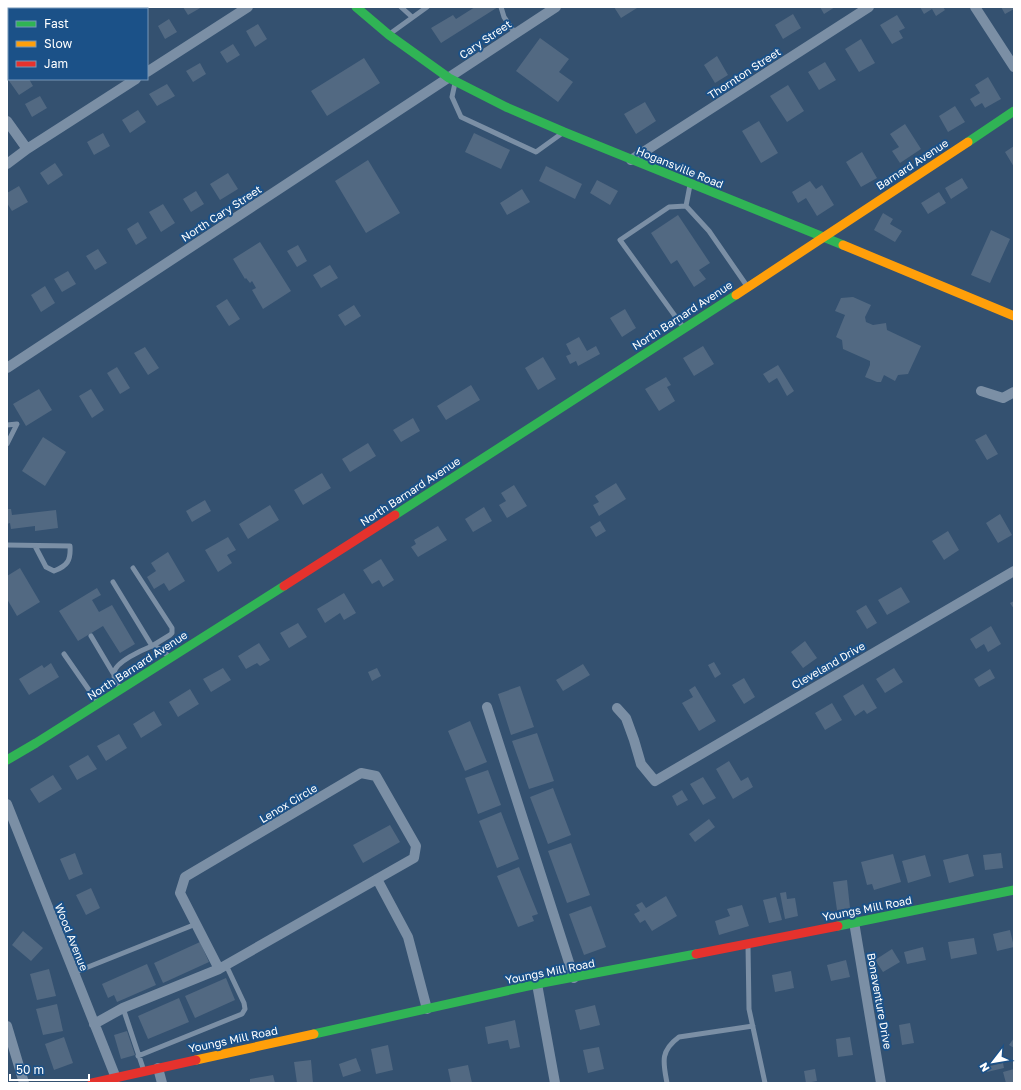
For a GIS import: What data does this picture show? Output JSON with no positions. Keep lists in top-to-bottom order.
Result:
{
  "streets": {
    "street": [
      "Cary Street",
      "Thornton Street",
      "Barnard Avenue",
      "Hogansville Road",
      "North Cary Street",
      "North Barnard Avenue",
      "Cleveland Drive",
      "Lenox Circle",
      "Youngs Mill Road",
      "Wood Avenue",
      "Bonaventure Drive"
    ]
  },
  "crossings": [
    ["Cary Street", "Hogansville Road"],
    ["Cary Street", "North Cary Street"],
    ["Thornton Street", "Hogansville Road"],
    ["Barnard Avenue", "Hogansville Road"],
    ["Barnard Avenue", "North Barnard Avenue"],
    ["Hogansville Road", "North Cary Street"],
    ["Hogansville Road", "North Barnard Avenue"],
    ["Lenox Circle", "Wood Avenue"],
    ["Youngs Mill Road", "Wood Avenue"],
    ["Youngs Mill Road", "Bonaventure Drive"]
  ],
  "legend": ["Fast", "Slow", "Jam"],
  "scale_bar": "50 m",
  "north": "bottom left"
}
